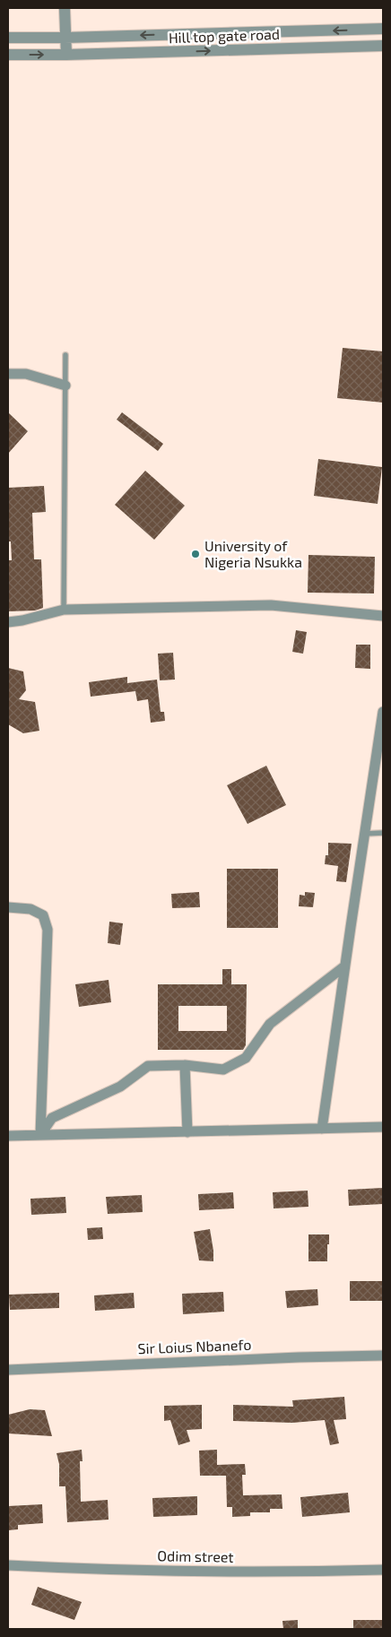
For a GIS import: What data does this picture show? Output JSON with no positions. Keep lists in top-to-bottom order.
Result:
{
  "streets": {
    "street": ["Hill top gate road", "Sir Loius Nbanefo", "Odim street"]
  },
  "places": ["University of Nigeria Nsukka"]
}
